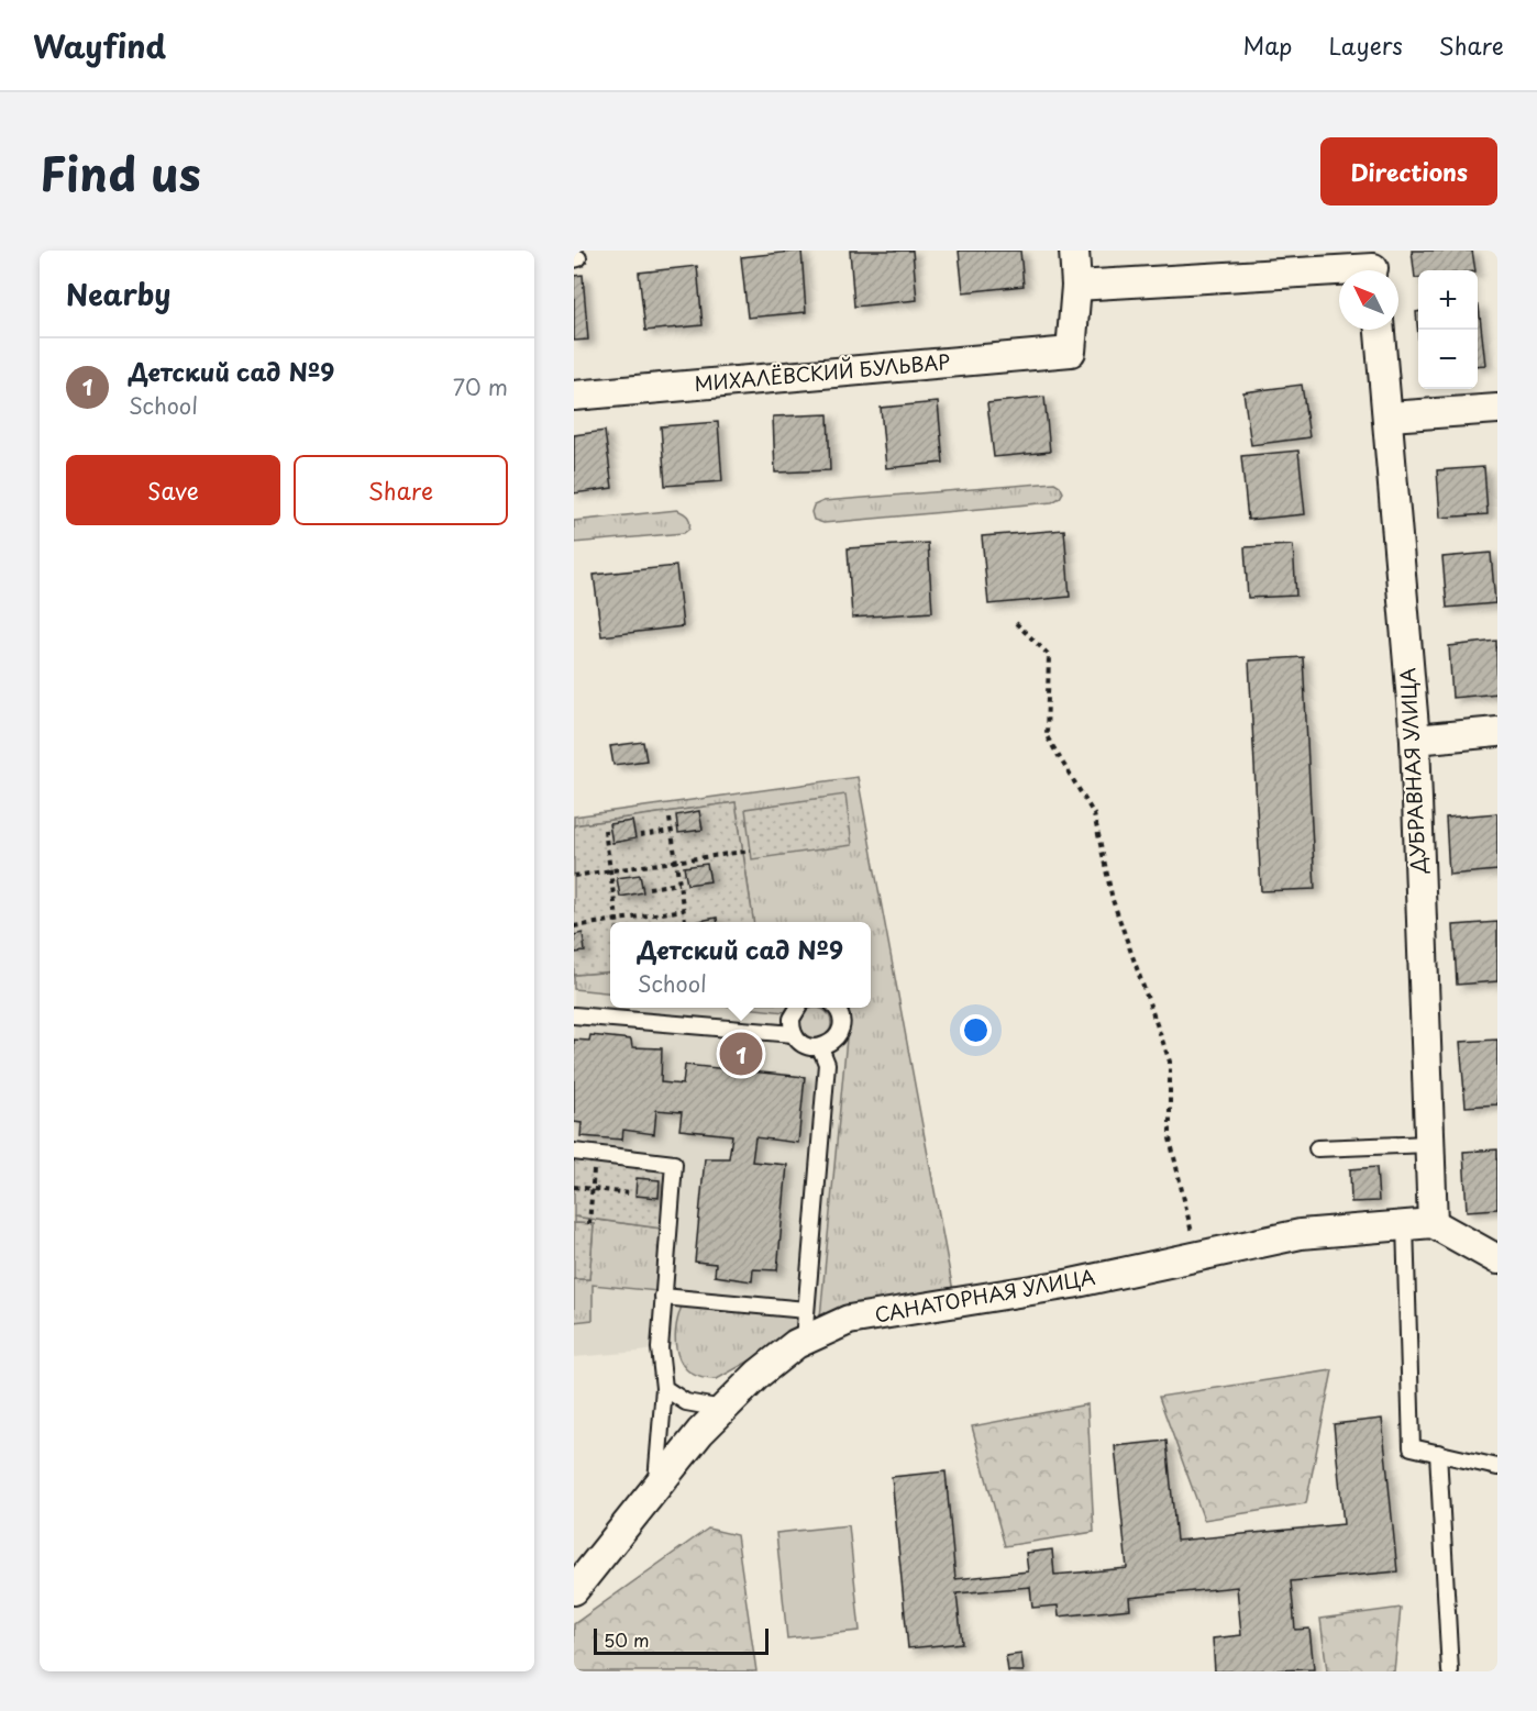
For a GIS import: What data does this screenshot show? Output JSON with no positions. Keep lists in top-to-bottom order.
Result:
{
  "streets": {
    "street": ["МИХАЛЁВСКИЙ БУЛЬВАР", "ДУБРАВНАЯ УЛИЦА", "САНАТОРНАЯ УЛИЦА"]
  },
  "crossings": [
    ["ДУБРАВНАЯ УЛИЦА", "САНАТОРНАЯ УЛИЦА"]
  ],
  "scale_bar": "50 m",
  "north": "top left",
  "page": {
    "header": "Wayfind",
    "nav": ["Map", "Layers", "Share"],
    "title": "Find us",
    "buttons": [
      "Directions",
      ["Save", "Share"]
    ],
    "heading": "Nearby",
    "map_buttons": ["+", "−"],
    "list": [
      {
        "mark": "1",
        "name": "Детский сад №9",
        "note": "School",
        "value": "70 m"
      }
    ],
    "popup": ["Детский сад №9", "School"],
    "pins": "1",
    "scale": "50 m"
  }
}
